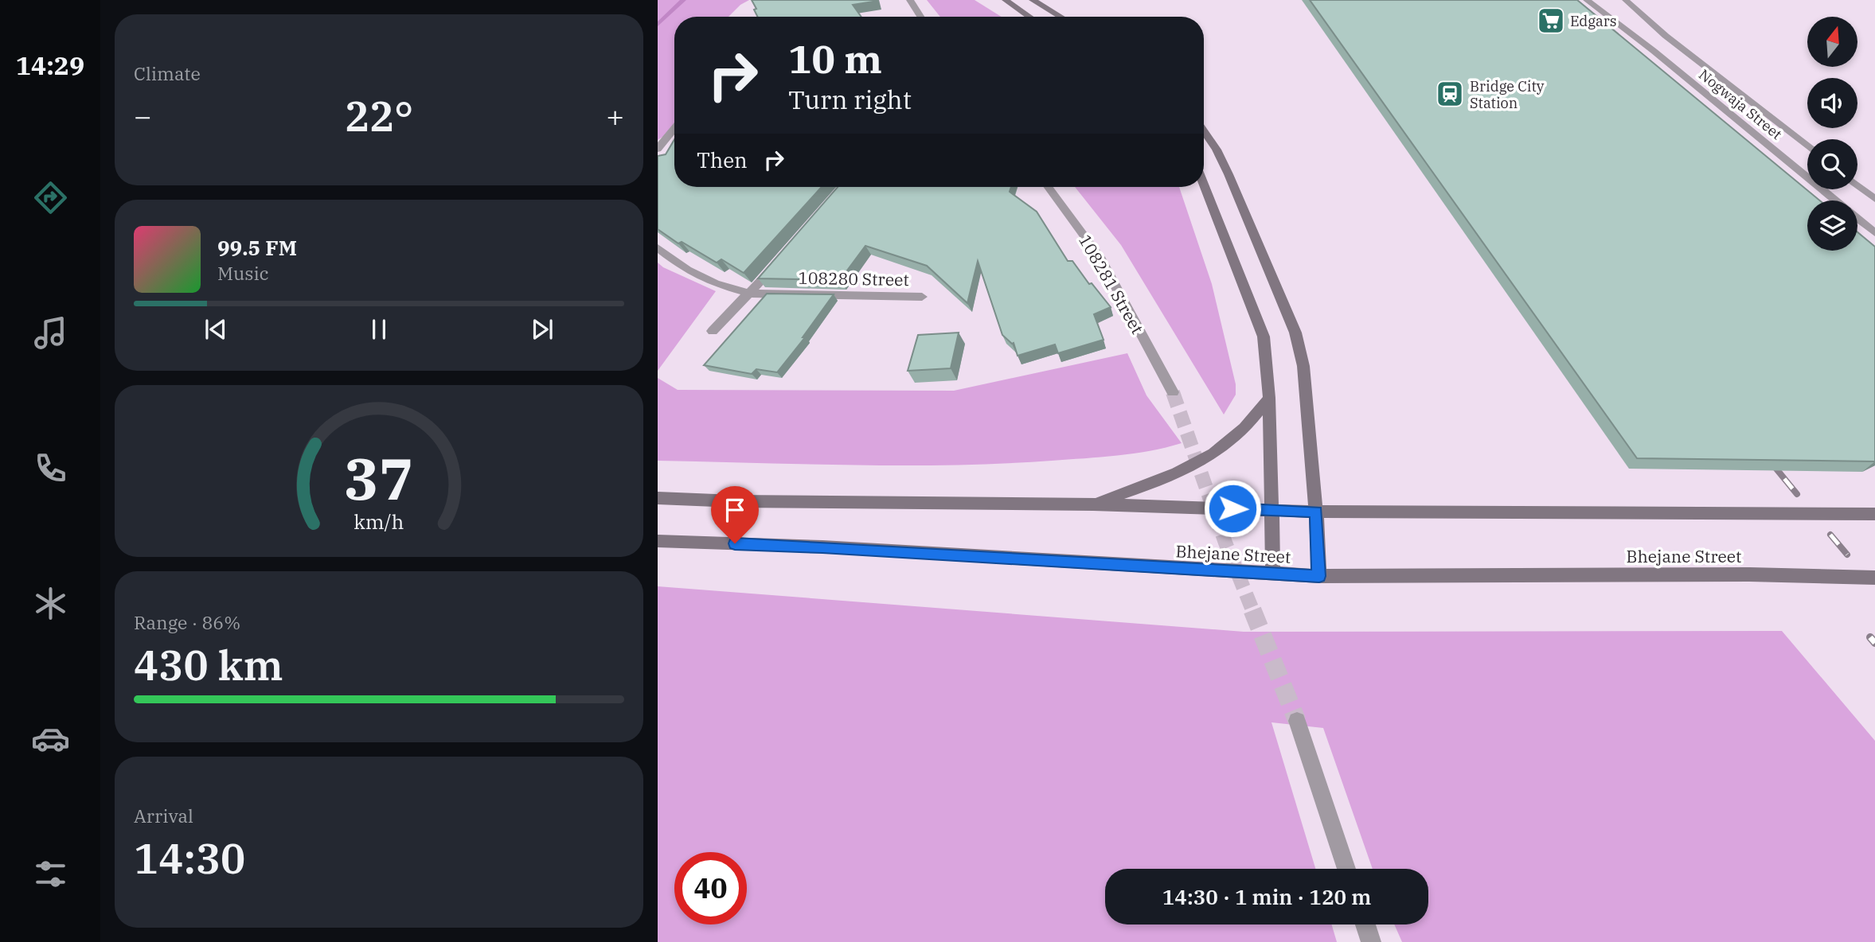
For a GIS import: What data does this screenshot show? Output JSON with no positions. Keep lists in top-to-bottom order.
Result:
{
  "streets": {
    "street": [
      "Nogwaja Street",
      "108280 Street",
      "108281 Street",
      "Bhejane Street"
    ]
  },
  "places": {
    "supermarket": ["Edgars"],
    "station": ["Bridge City Station"]
  },
  "north": "top",
  "page": {
    "tabs": "14:29",
    "tile": [
      "Climate",
      ["Range · 86%", "430 km"],
      ["Arrival", "14:30"]
    ],
    "turn": ["10 m", "Turn right"],
    "heat": ["−", "22°", "+"],
    "then": "Then",
    "song": ["99.5 FM", "Music"],
    "limit": "40",
    "trip": "14:30 · 1 min · 120 m",
    "gauge": ["37", "km/h"]
  }
}
